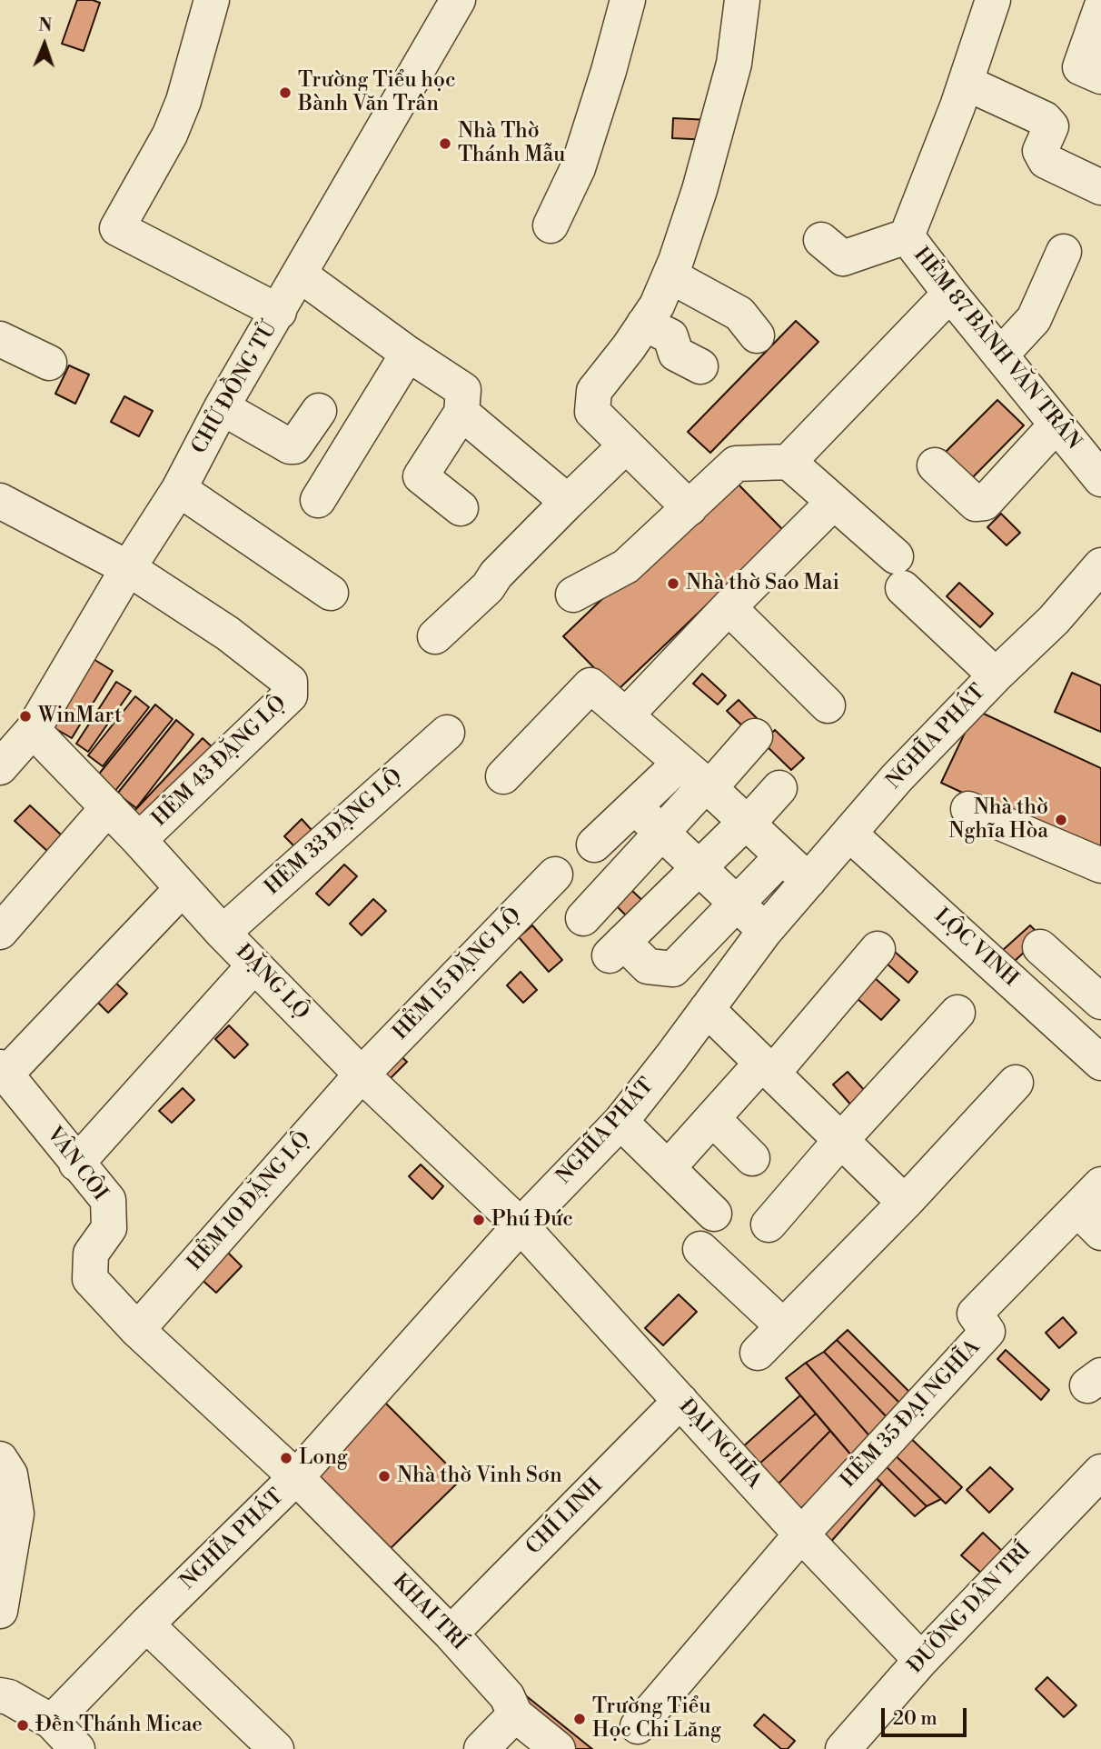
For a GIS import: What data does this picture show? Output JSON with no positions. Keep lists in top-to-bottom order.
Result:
{
  "streets": {
    "street": [
      "HẺM 87 BÀNH VĂN TRÂN",
      "CHỬ ĐỒNG TỬ",
      "NGHĨA PHÁT",
      "HẺM 43 ĐẶNG LỘ",
      "HẺM 33 ĐẶNG LỘ",
      "LỘC VINH",
      "HẺM 15 ĐẶNG LỘ",
      "ĐẶNG LỘ",
      "VÂN CÔI",
      "HẺM 10 ĐẶNG LỘ",
      "HẺM 35 ĐẠI NGHĨA",
      "ĐẠI NGHĨA",
      "CHÍ LINH",
      "ĐƯỜNG DÂN TRÍ",
      "KHAI TRÍ"
    ]
  },
  "crossings": [
    ["CHỬ ĐỒNG TỬ", "HẺM 43 ĐẶNG LỘ"],
    ["CHỬ ĐỒNG TỬ", "ĐẶNG LỘ"],
    ["NGHĨA PHÁT", "LỘC VINH"],
    ["NGHĨA PHÁT", "ĐẶNG LỘ"],
    ["NGHĨA PHÁT", "VÂN CÔI"],
    ["NGHĨA PHÁT", "ĐẠI NGHĨA"],
    ["NGHĨA PHÁT", "KHAI TRÍ"],
    ["HẺM 43 ĐẶNG LỘ", "ĐẶNG LỘ"],
    ["HẺM 33 ĐẶNG LỘ", "ĐẶNG LỘ"],
    ["HẺM 15 ĐẶNG LỘ", "ĐẶNG LỘ"],
    ["HẺM 15 ĐẶNG LỘ", "HẺM 10 ĐẶNG LỘ"],
    ["ĐẶNG LỘ", "HẺM 10 ĐẶNG LỘ"],
    ["ĐẶNG LỘ", "ĐẠI NGHĨA"],
    ["VÂN CÔI", "HẺM 10 ĐẶNG LỘ"],
    ["VÂN CÔI", "KHAI TRÍ"],
    ["HẺM 35 ĐẠI NGHĨA", "ĐẠI NGHĨA"],
    ["ĐẠI NGHĨA", "CHÍ LINH"],
    ["ĐẠI NGHĨA", "ĐƯỜNG DÂN TRÍ"],
    ["CHÍ LINH", "KHAI TRÍ"]
  ],
  "places": [
    "Trường Tiểu học Bành Văn Trân",
    "Nhà Thờ Thánh Mẫu",
    "Nhà thờ Sao Mai",
    "WinMart",
    "Nhà thờ Nghĩa Hòa",
    "Phú Đức",
    "Long",
    "Nhà thờ Vinh Sơn",
    "Trường Tiểu Học Chi Lăng",
    "Đền Thánh Micae"
  ],
  "scale_bar": "20 m",
  "north": "top"
}
